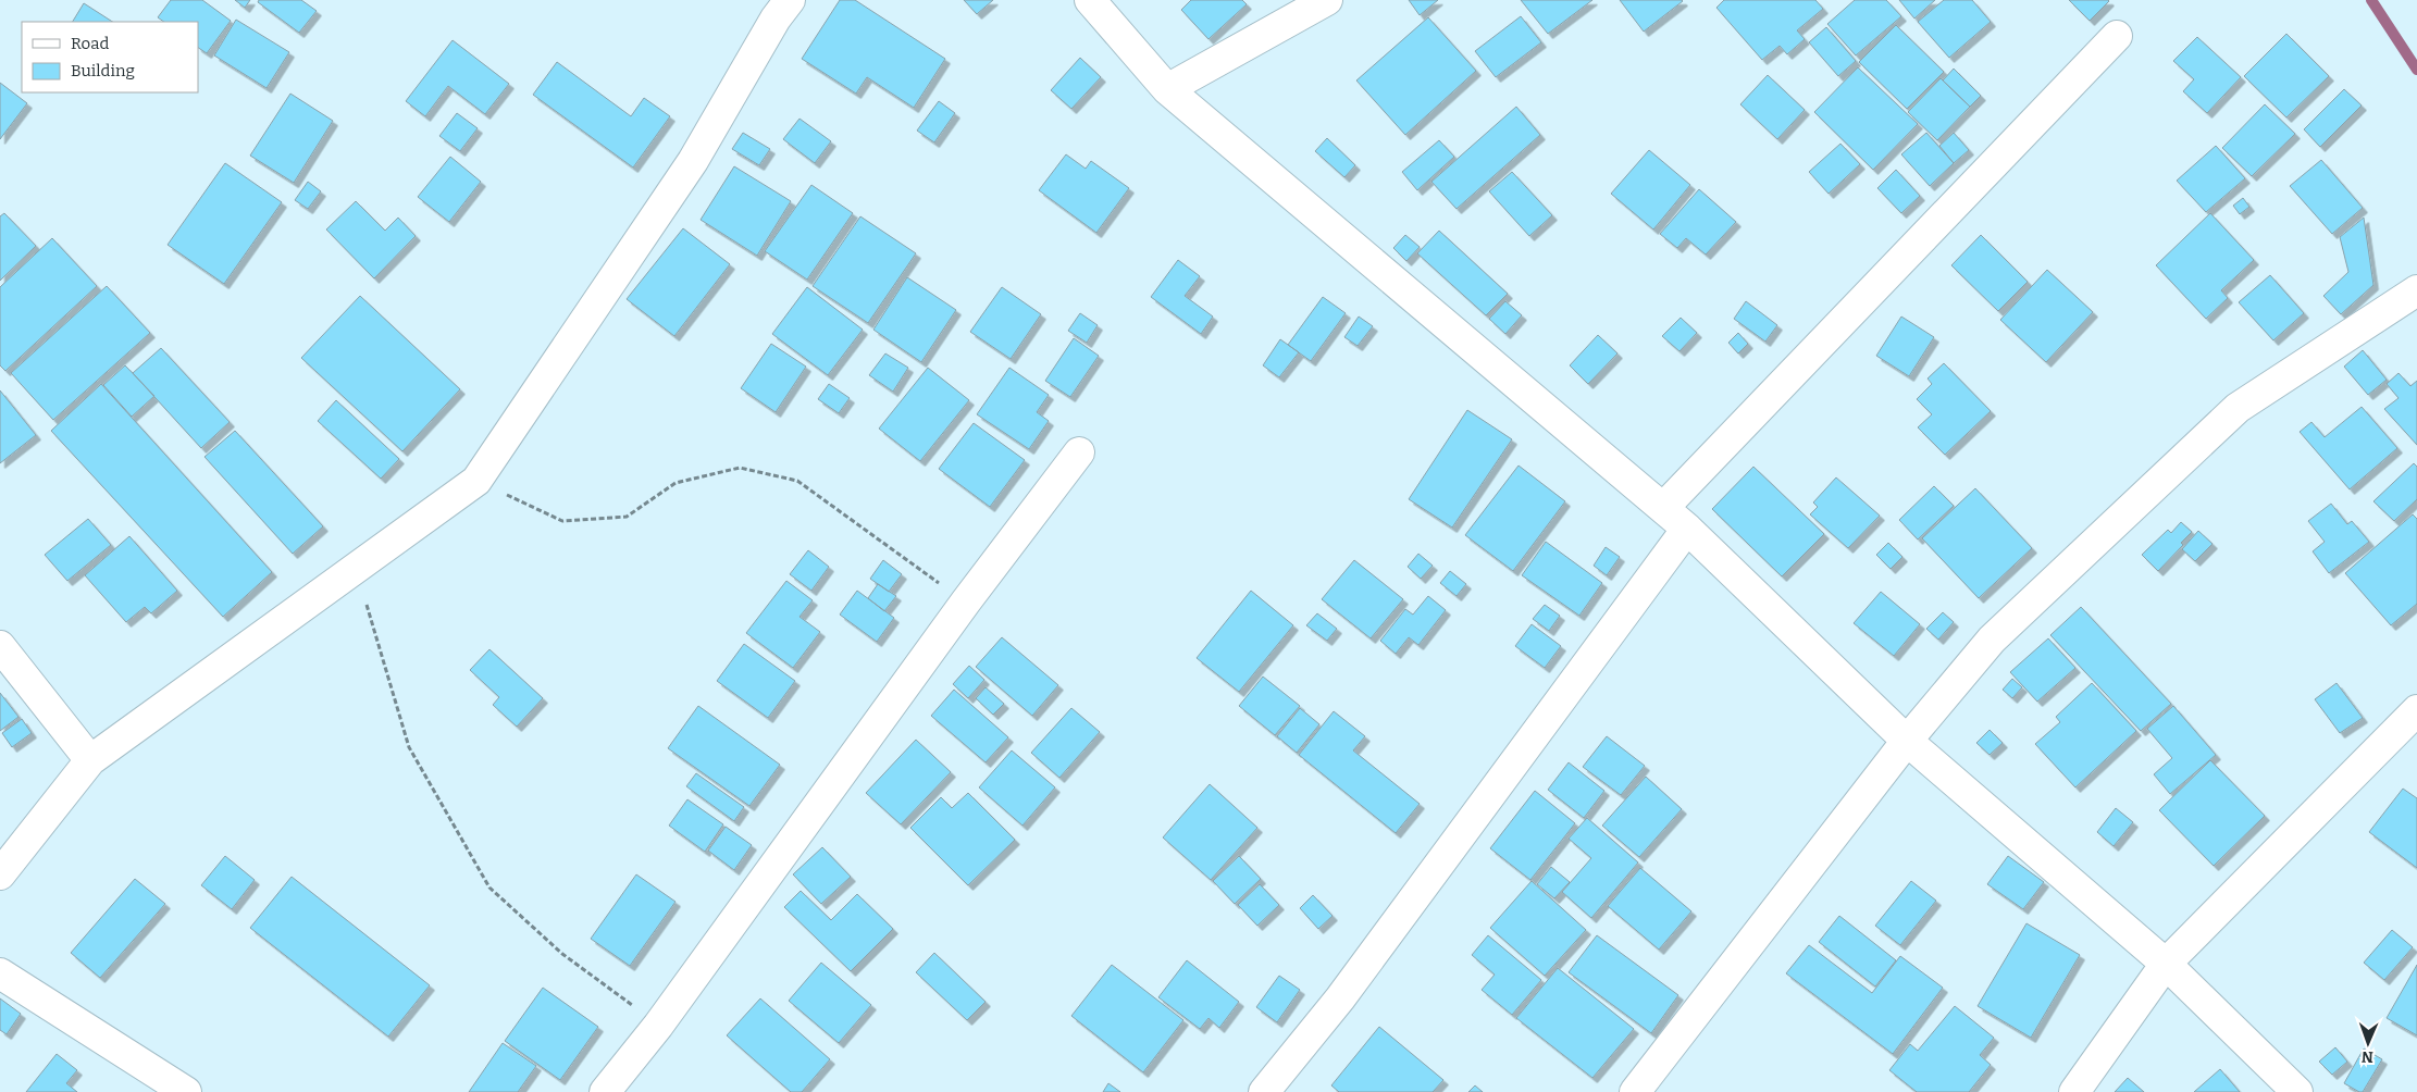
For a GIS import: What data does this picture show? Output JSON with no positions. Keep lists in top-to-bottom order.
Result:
{
  "legend": ["Road", "Building"],
  "north": "bottom"
}
